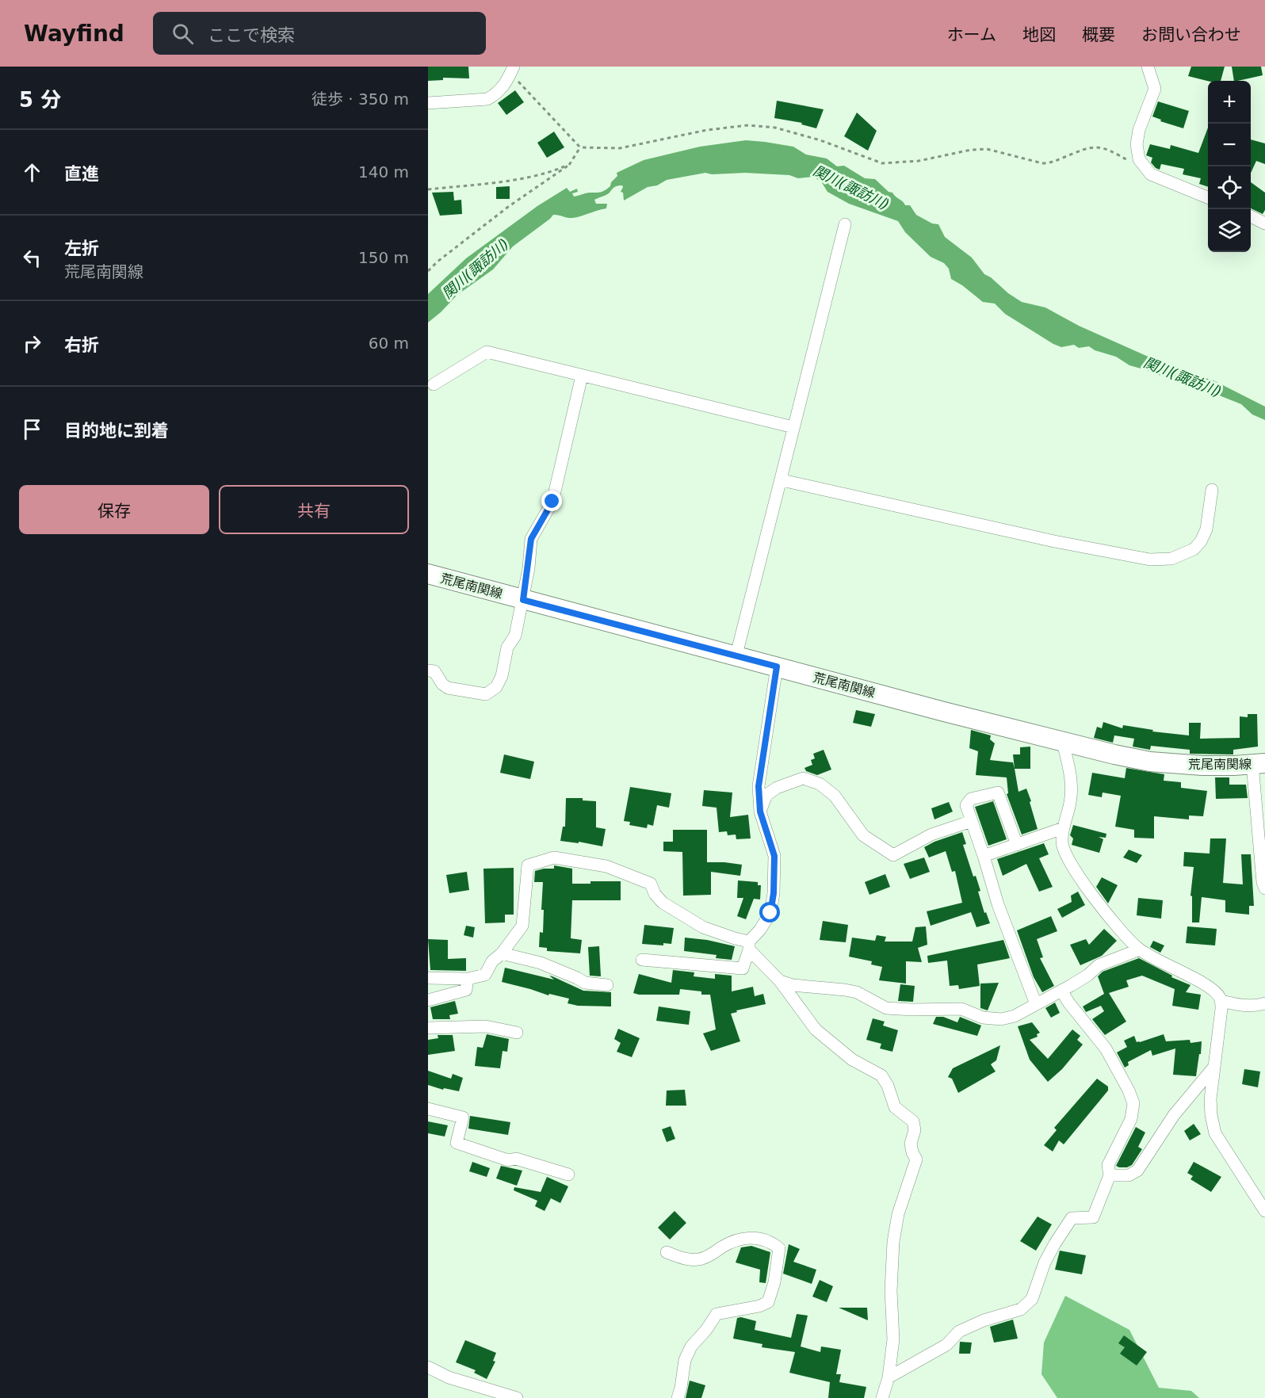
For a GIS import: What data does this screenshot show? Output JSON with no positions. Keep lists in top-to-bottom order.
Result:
{
  "streets": {
    "main road": ["荒尾南関線"]
  },
  "water": ["関川(諏訪川)"],
  "page": {
    "header": "Wayfind",
    "search": "ここで検索",
    "nav": [
      "ホーム",
      "地図",
      "概要",
      "お問い合わせ"
    ],
    "heading": ["5 分", "徒歩 · 350 m"],
    "map_buttons": ["+", "−"],
    "list": [
      ["直進", "140 m"],
      ["左折", "荒尾南関線", "150 m"],
      ["右折", "60 m"],
      "目的地に到着"
    ],
    "buttons": ["保存", "共有"]
  }
}
